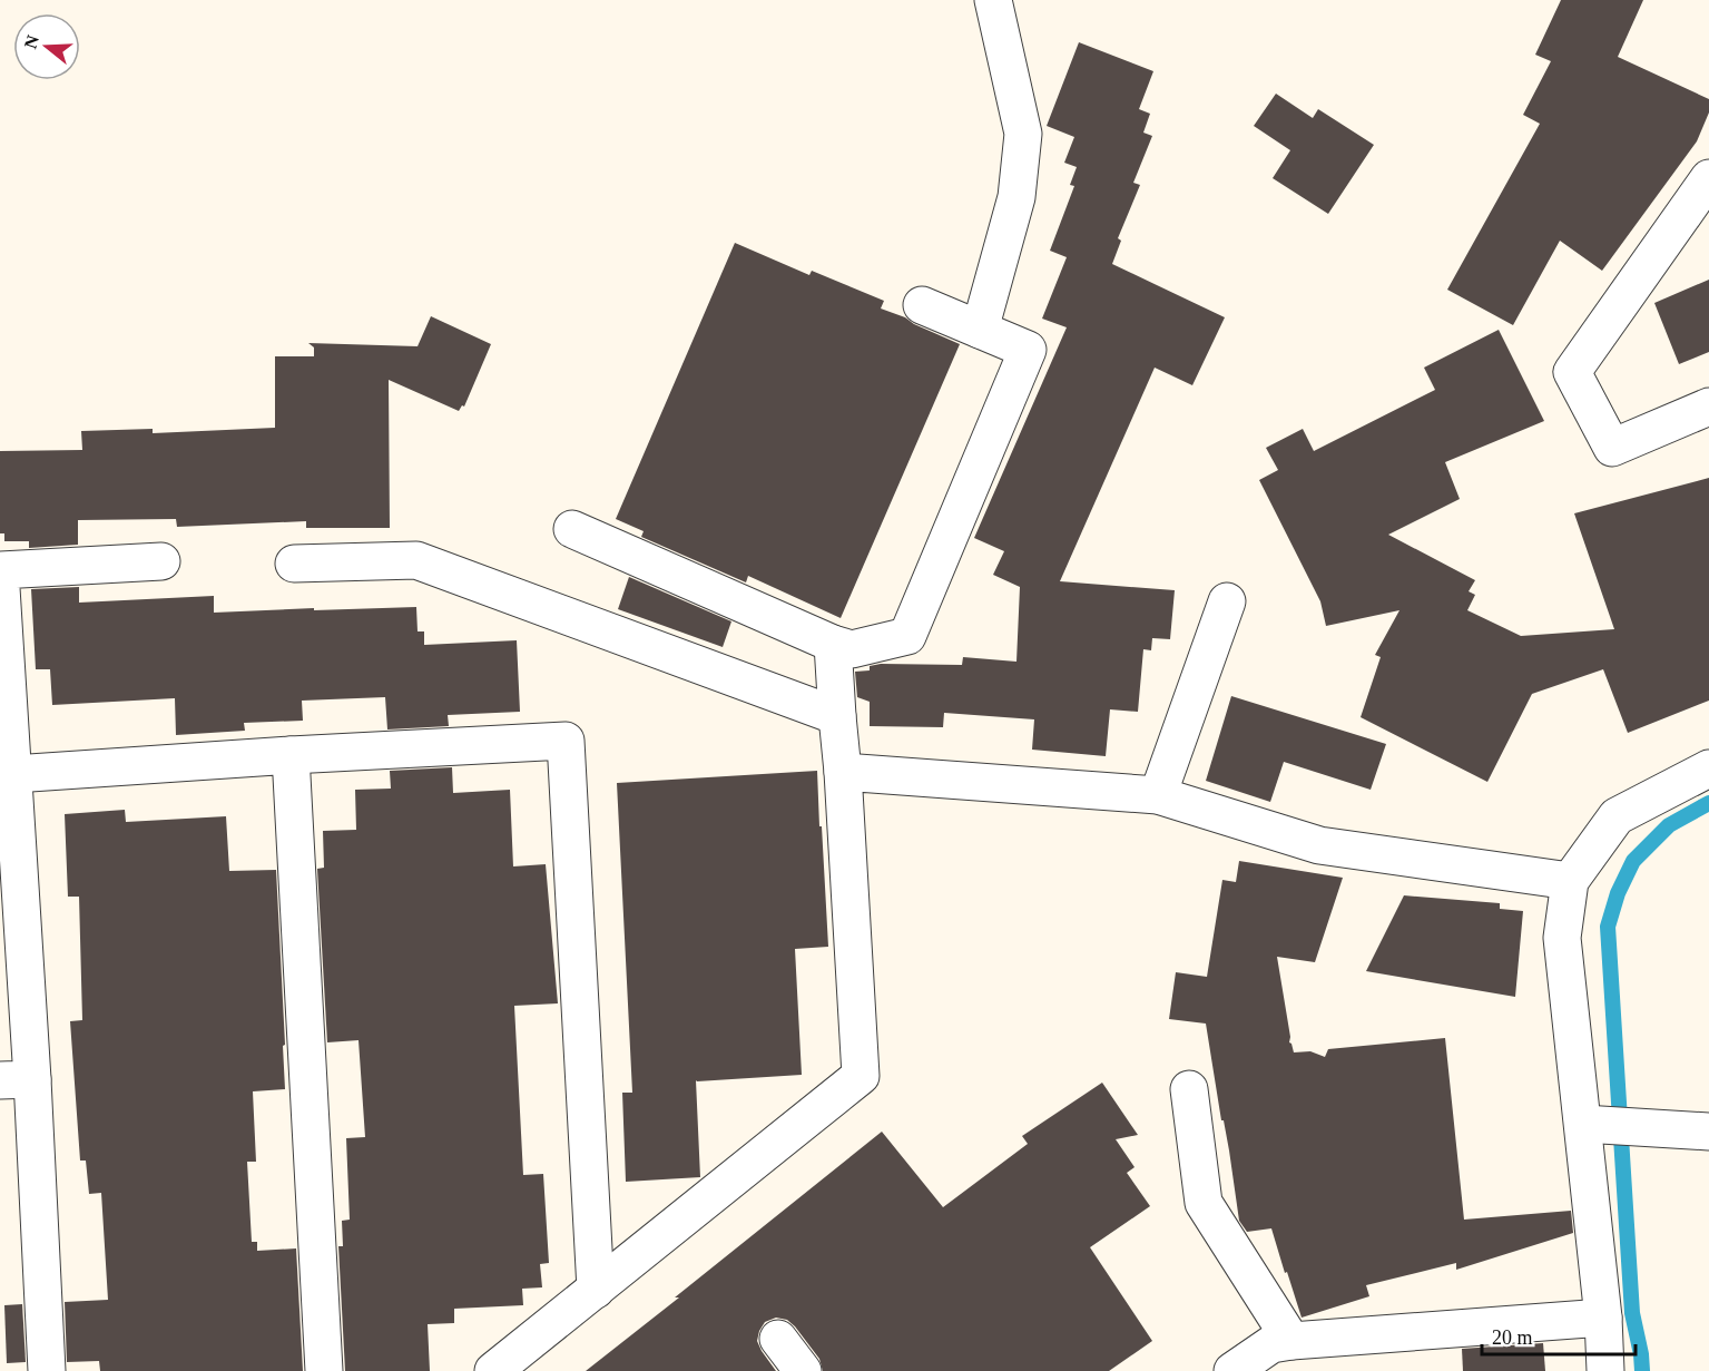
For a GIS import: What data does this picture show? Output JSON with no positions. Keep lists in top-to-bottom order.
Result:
{
  "scale_bar": "20 m",
  "north": "left"
}
